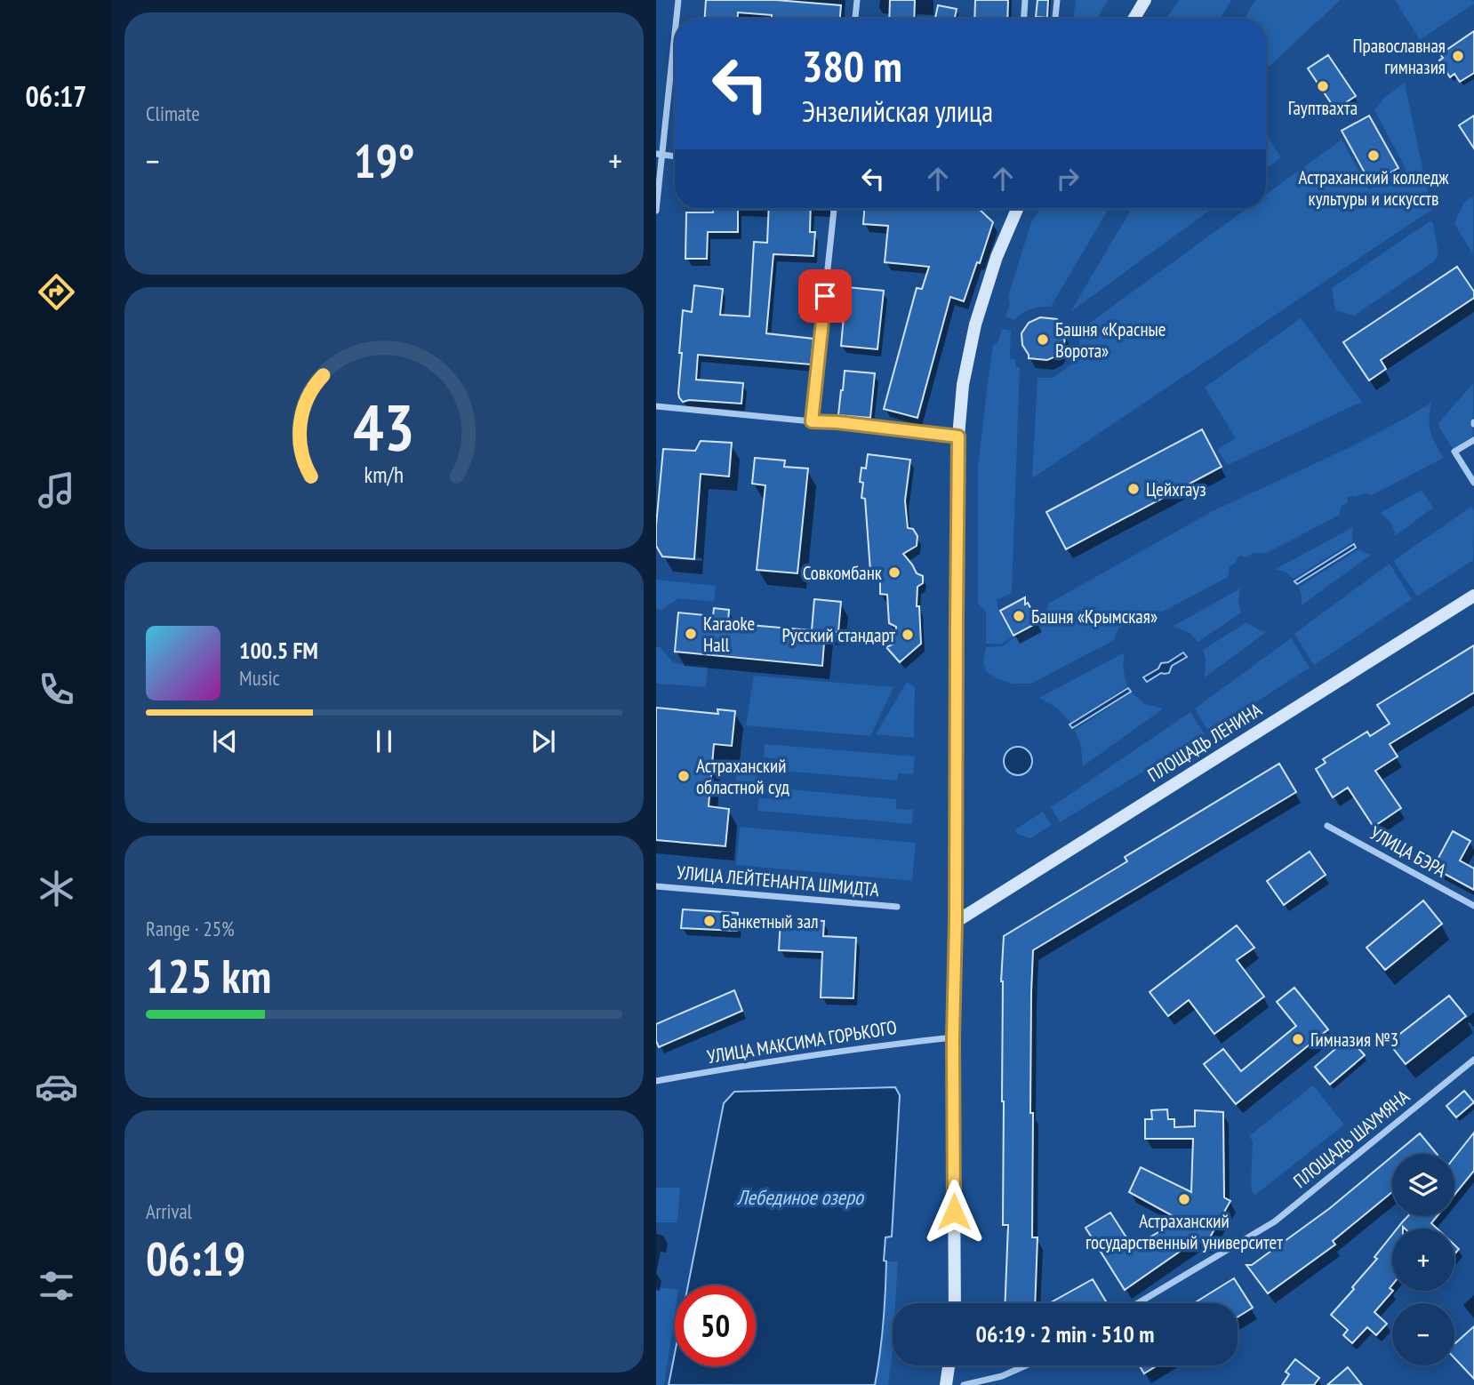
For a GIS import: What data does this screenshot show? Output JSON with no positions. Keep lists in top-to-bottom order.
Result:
{
  "streets": {
    "main road": ["ПЛОЩАДЬ ЛЕНИНА"],
    "street": [
      "УЛИЦА БЭРА",
      "УЛИЦА ЛЕЙТЕНАНТА ШМИДТА",
      "УЛИЦА МАКСИМА ГОРЬКОГО",
      "ПЛОЩАДЬ ШАУМЯНА"
    ]
  },
  "water": ["Лебединое озеро"],
  "places": [
    "Православная гимназия",
    "Гауптвахта",
    "Астраханский колледж культуры и искусств",
    "Башня «Красные Ворота»",
    "Цейхгауз",
    "Совкомбанк",
    "Башня «Крымская»",
    "Karaoke Hall",
    "Русский стандарт",
    "Астраханский областной суд",
    "Банкетный зал",
    "Гимназия №3",
    "Астраханский государственный университет"
  ],
  "page": {
    "tabs": "06:17",
    "tile": [
      "Climate",
      ["Range · 25%", "125 km"],
      ["Arrival", "06:19"]
    ],
    "turn": ["380 m", "Энзелийская улица"],
    "heat": ["−", "19°", "+"],
    "song": ["100.5 FM", "Music"],
    "map_buttons": ["+", "−"],
    "limit": "50",
    "trip": "06:19 · 2 min · 510 m",
    "gauge": ["43", "km/h"]
  }
}
